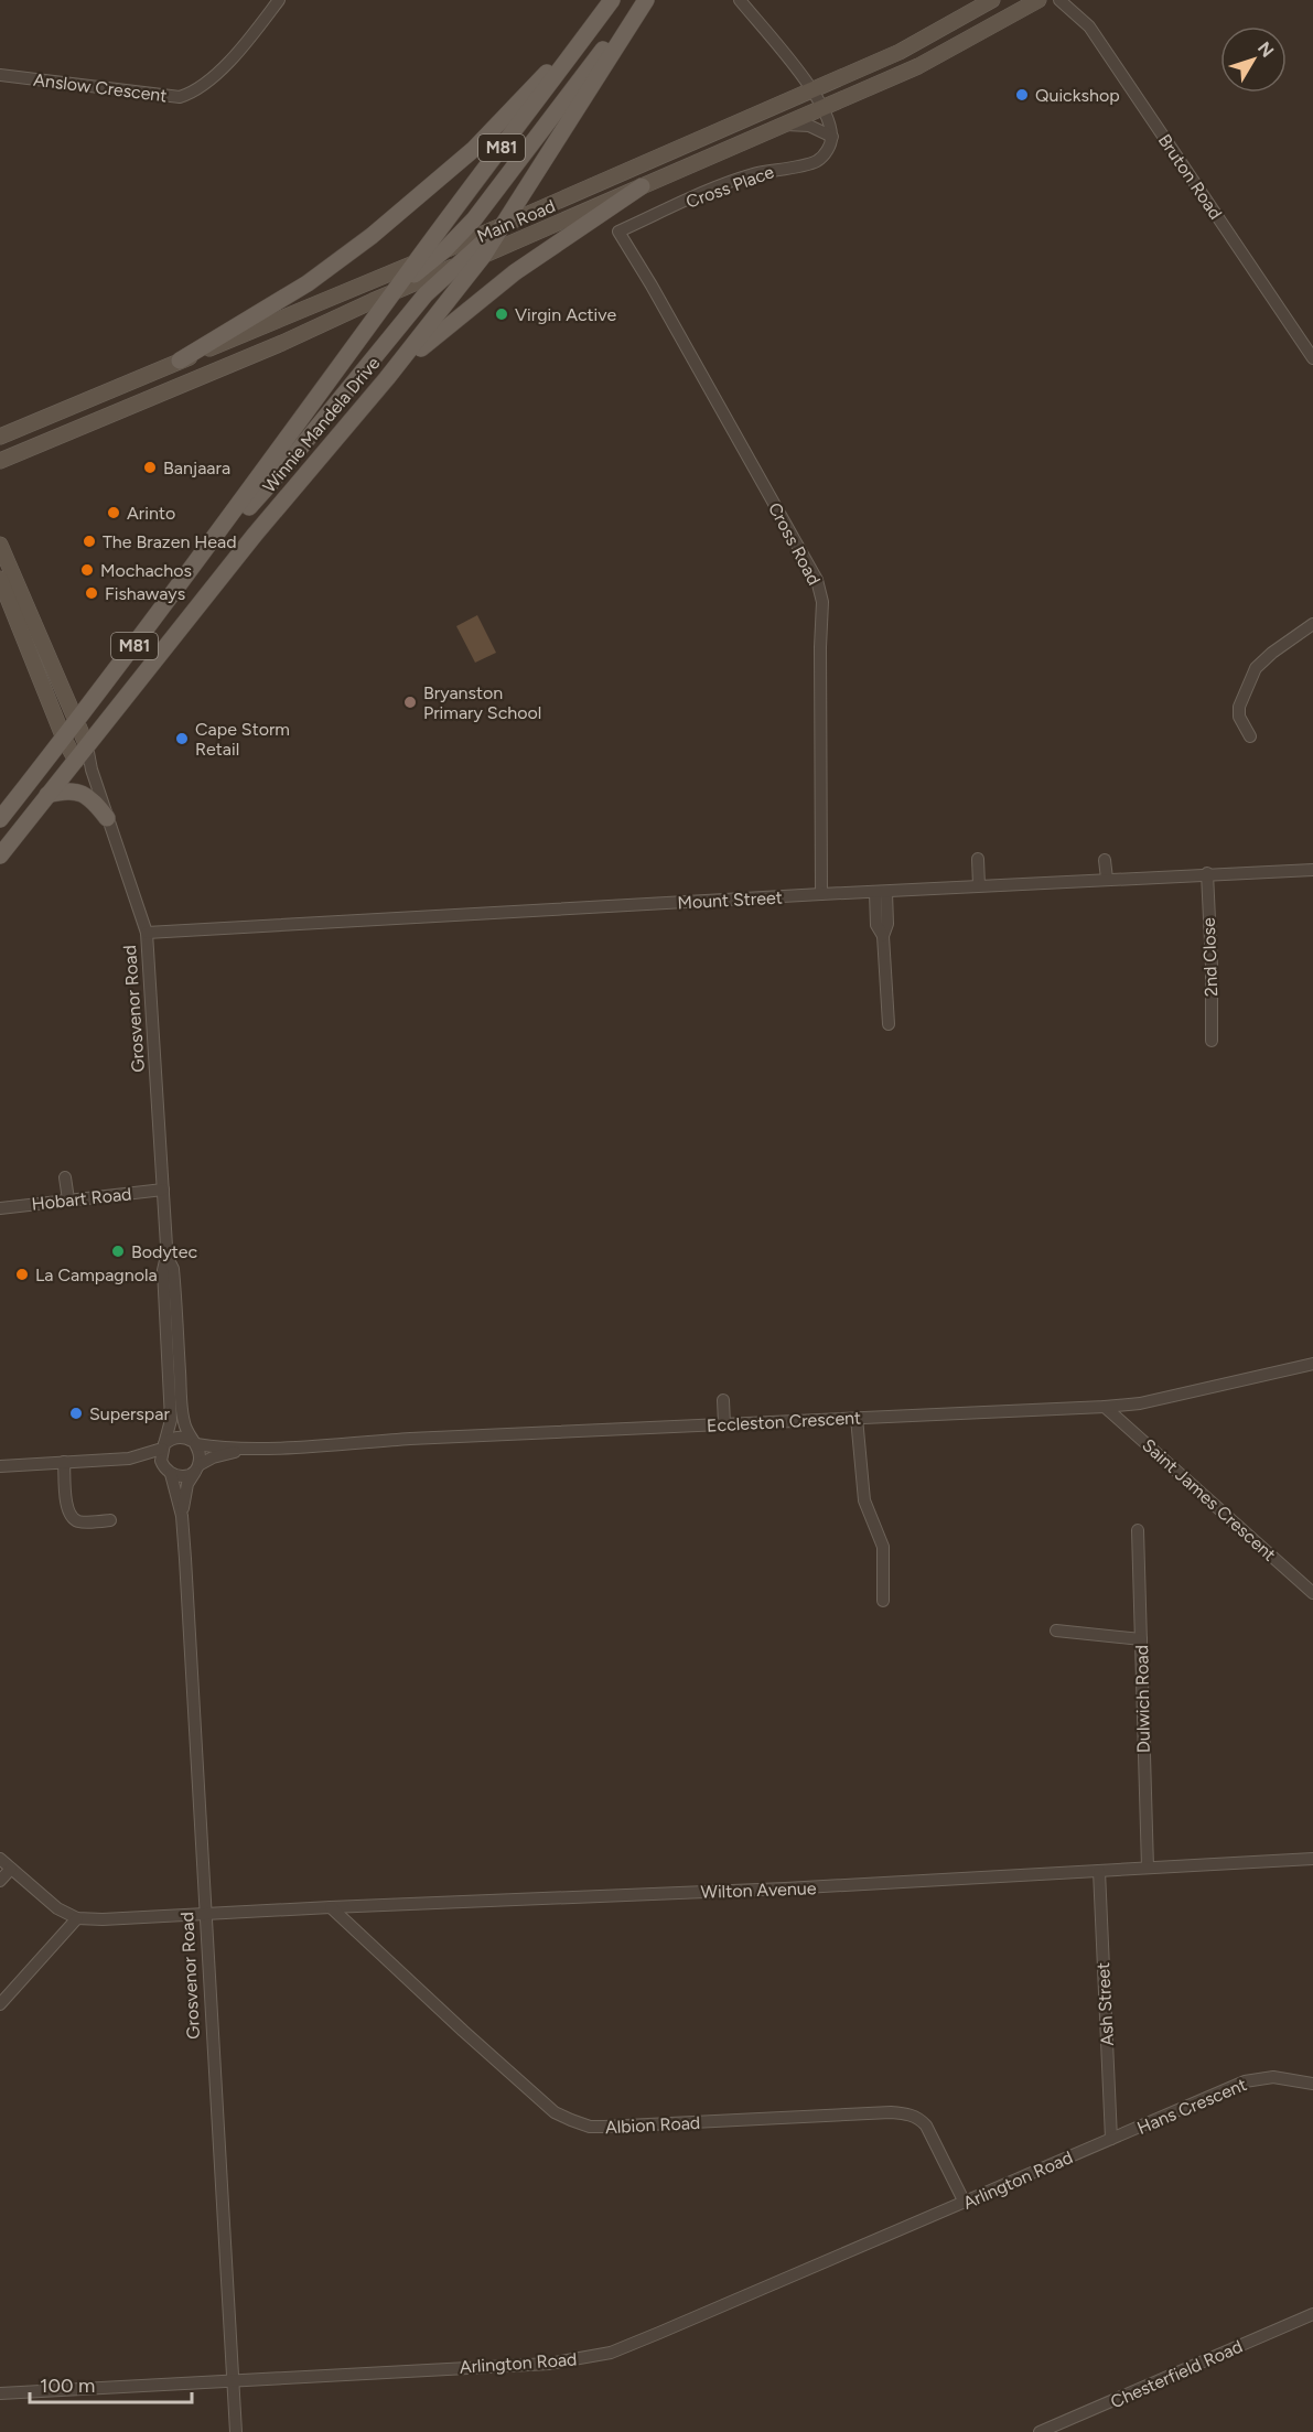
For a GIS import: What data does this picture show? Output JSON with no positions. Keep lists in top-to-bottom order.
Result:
{
  "streets": {
    "main road": [
      "M81",
      "Main Road",
      "Winnie Mandela Drive",
      "Grosvenor Road"
    ],
    "street": [
      "Anslow Crescent",
      "Bruton Road",
      "Cross Place",
      "Cross Road",
      "Mount Street",
      "2nd Close",
      "Hobart Road",
      "Eccleston Crescent",
      "Saint James Crescent",
      "Dulwich Road",
      "Wilton Avenue",
      "Ash Street",
      "Hans Crescent",
      "Albion Road",
      "Arlington Road",
      "Chesterfield Road"
    ]
  },
  "crossings": [
    ["Cross Place", "Cross Road"],
    ["Main Road", "Winnie Mandela Drive"],
    ["Winnie Mandela Drive", "Grosvenor Road"],
    ["Cross Road", "Mount Street"],
    ["Mount Street", "2nd Close"],
    ["Mount Street", "Grosvenor Road"],
    ["Grosvenor Road", "Hobart Road"],
    ["Grosvenor Road", "Eccleston Crescent"],
    ["Grosvenor Road", "Wilton Avenue"],
    ["Grosvenor Road", "Arlington Road"],
    ["Eccleston Crescent", "Saint James Crescent"],
    ["Dulwich Road", "Wilton Avenue"],
    ["Wilton Avenue", "Ash Street"],
    ["Wilton Avenue", "Albion Road"],
    ["Ash Street", "Hans Crescent"],
    ["Ash Street", "Arlington Road"],
    ["Hans Crescent", "Arlington Road"],
    ["Albion Road", "Arlington Road"]
  ],
  "places": [
    "Quickshop",
    "Virgin Active",
    "Banjaara",
    "Arinto",
    "The Brazen Head",
    "Mochachos",
    "Fishaways",
    "Bryanston Primary School",
    "Cape Storm Retail",
    "Bodytec",
    "La Campagnola",
    "Superspar"
  ],
  "scale_bar": "100 m",
  "north": "top right"
}
